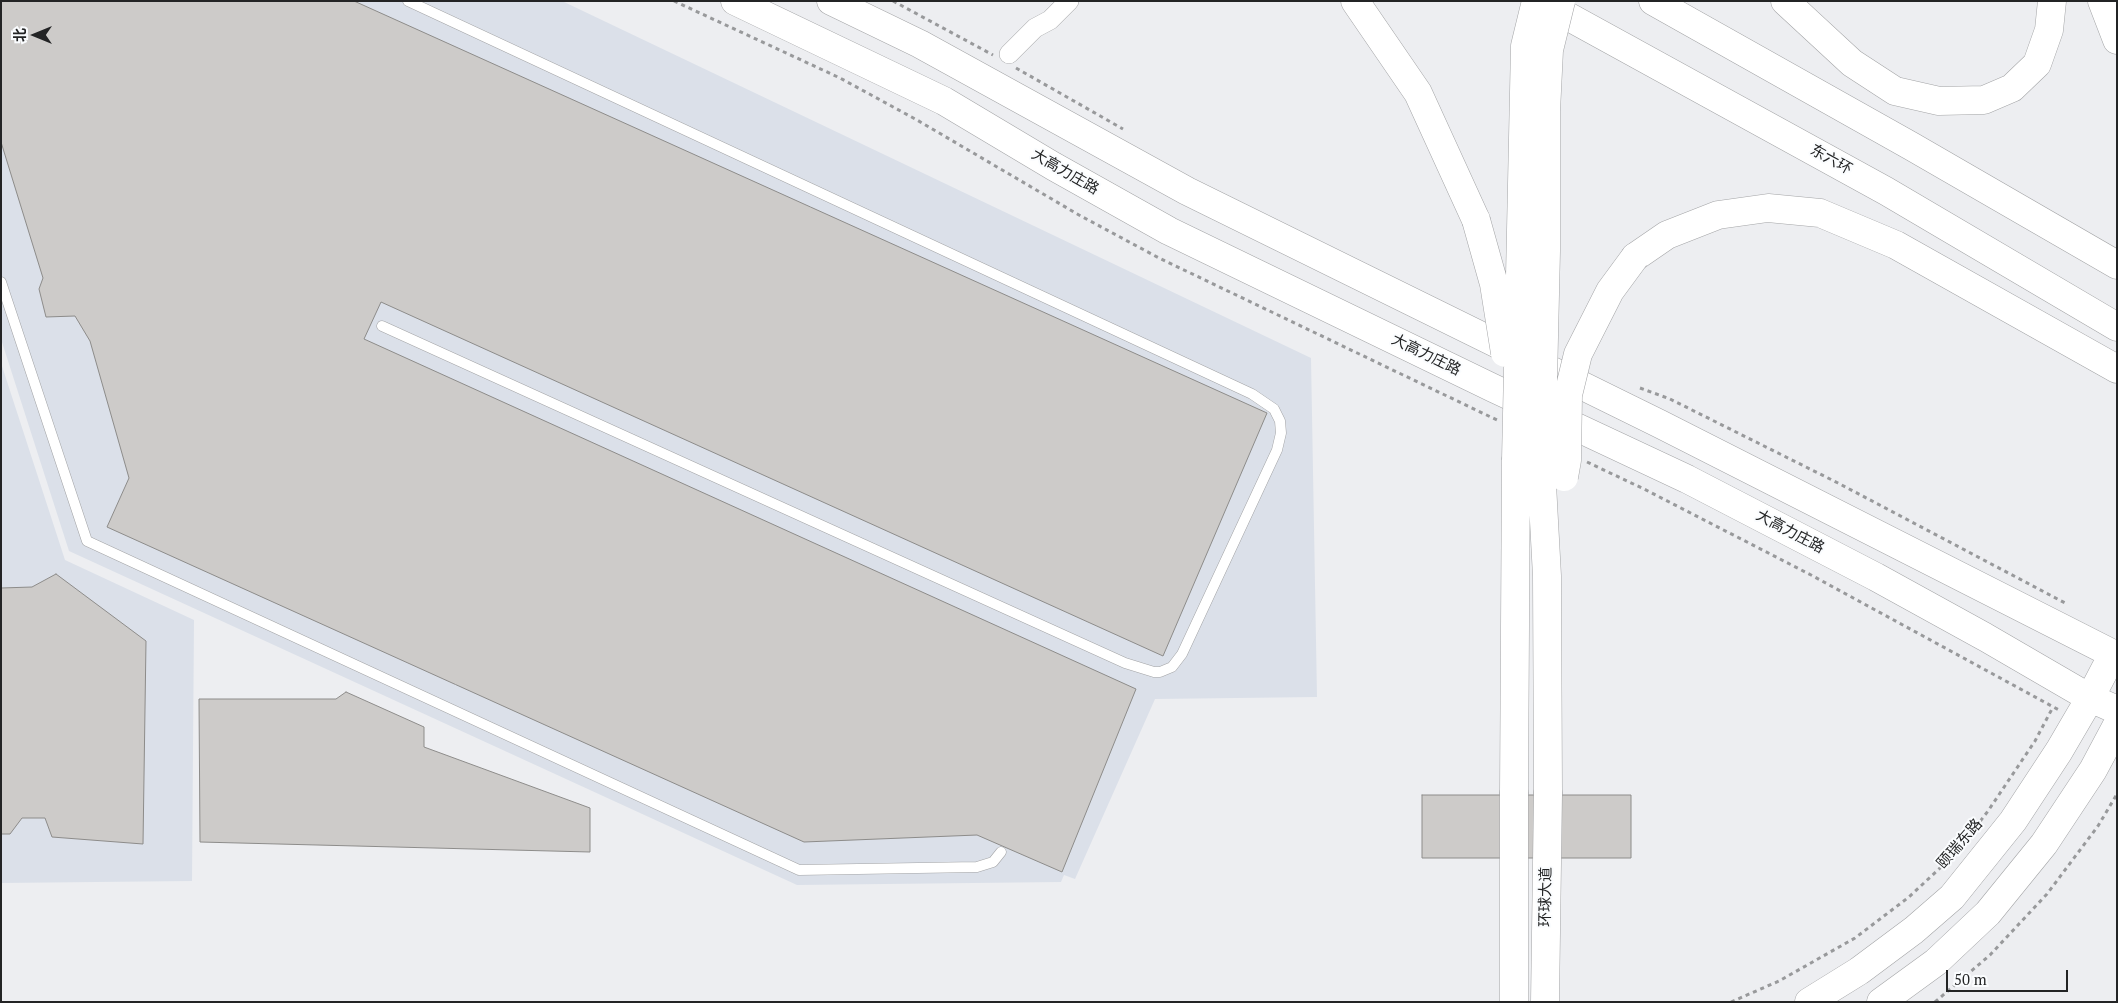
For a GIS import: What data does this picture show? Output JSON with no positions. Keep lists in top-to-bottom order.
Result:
{
  "streets": {
    "main road": [
      "东六环",
      "大高力庄路",
      "颐瑞东路",
      "环球大道"
    ]
  },
  "crossings": [
    ["大高力庄路", "颐瑞东路"]
  ],
  "scale_bar": "50 m",
  "north": "left"
}
